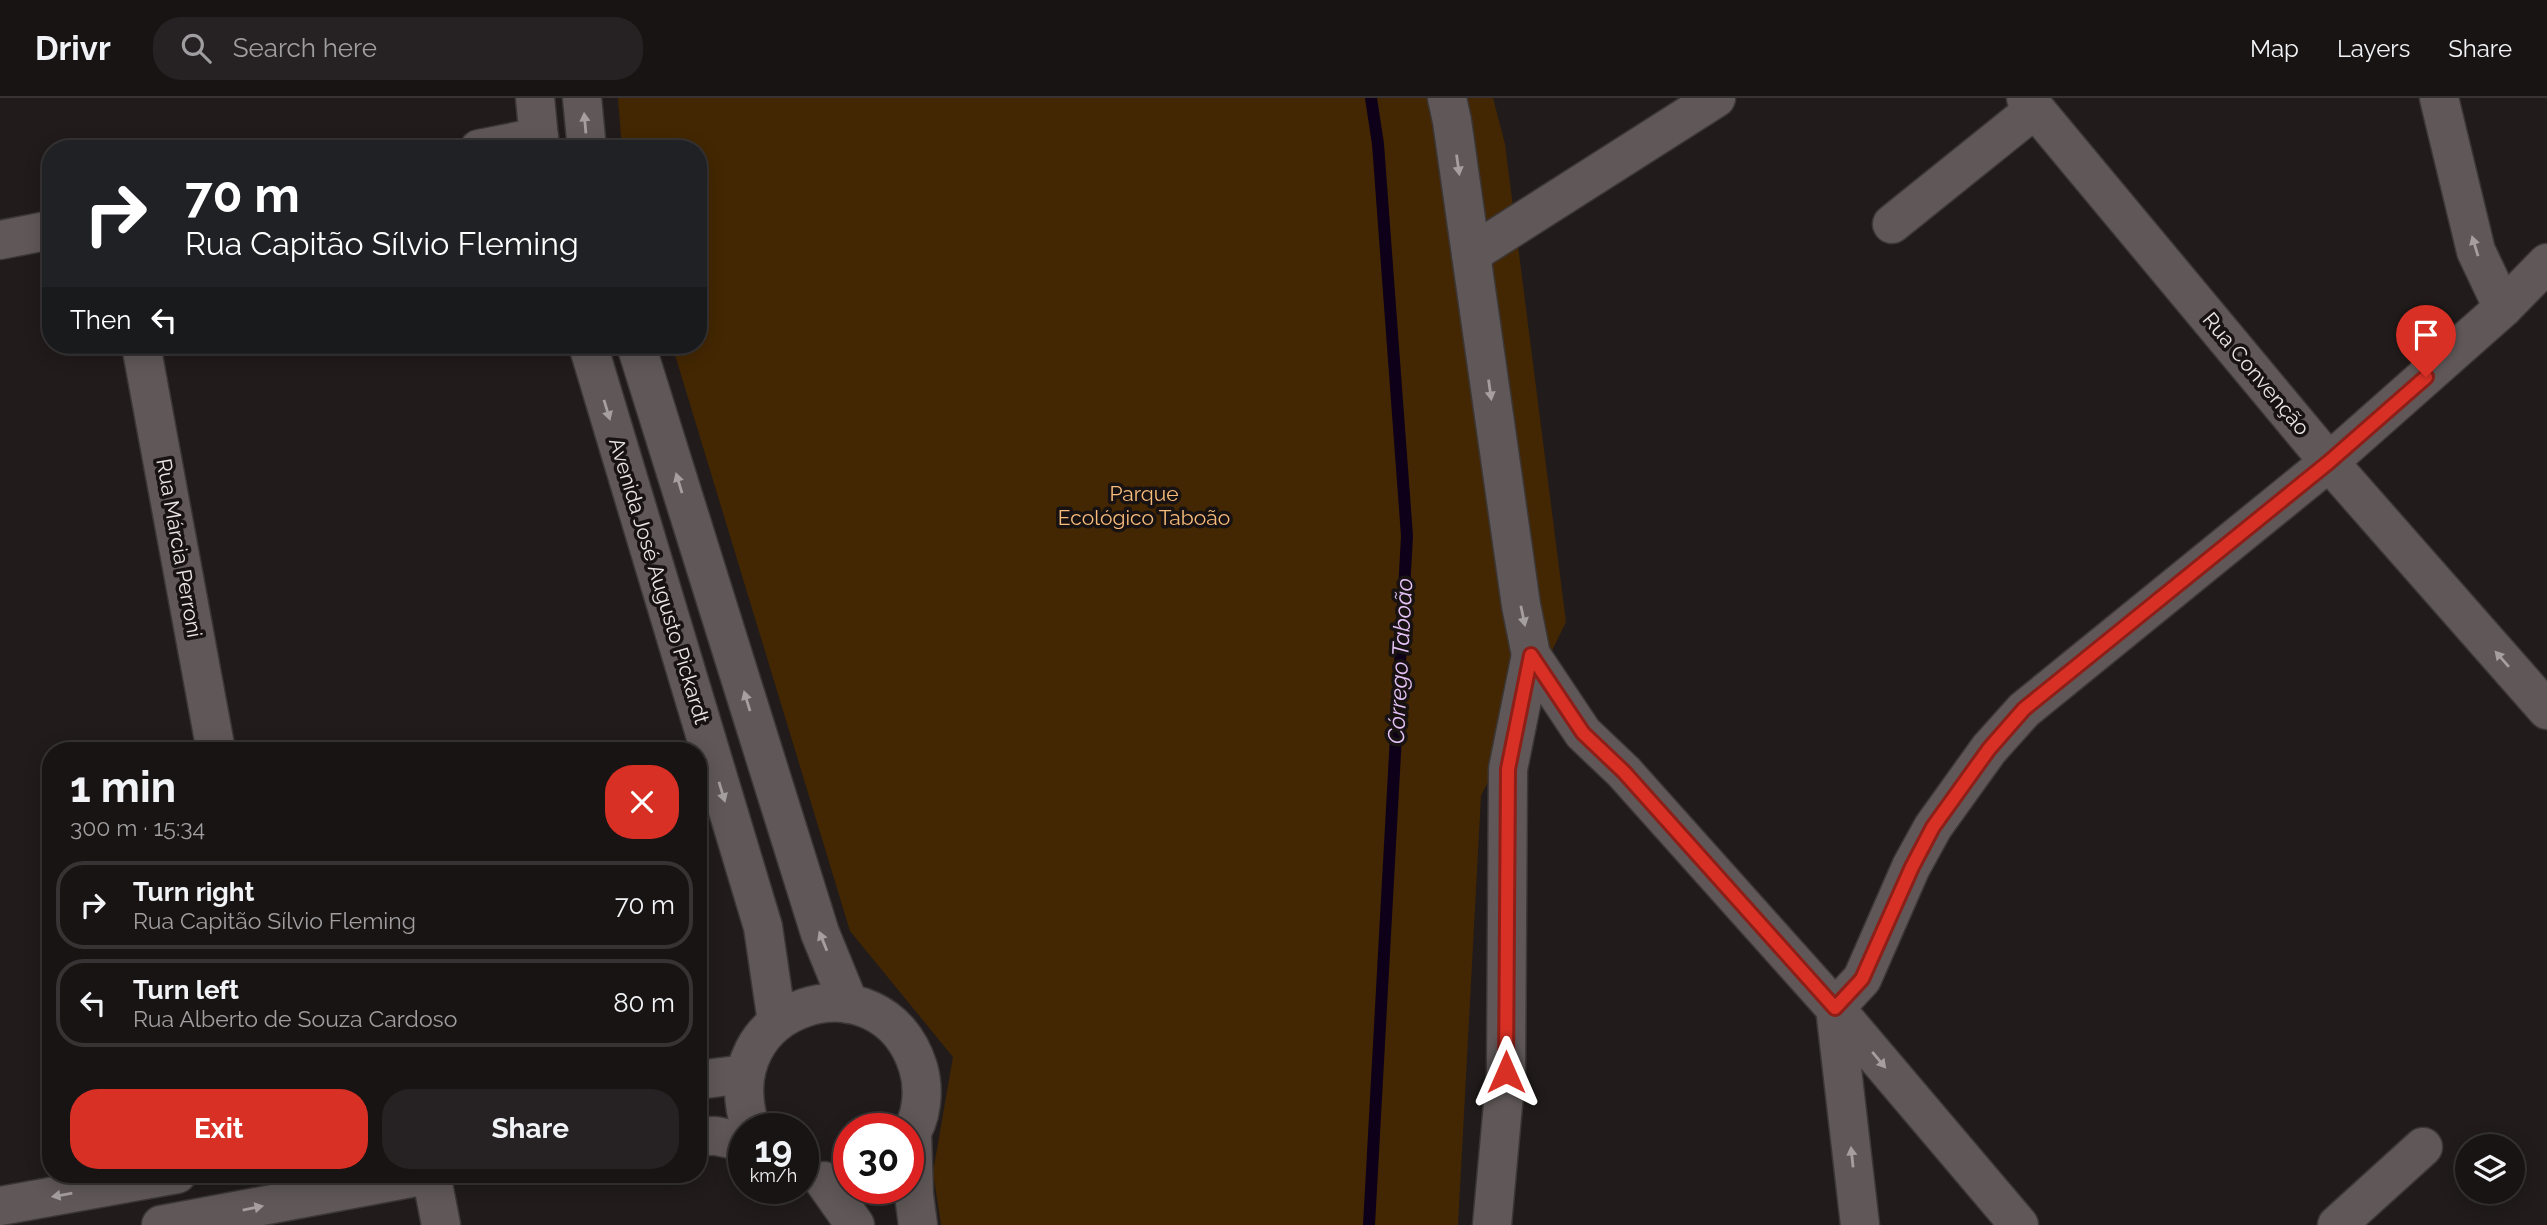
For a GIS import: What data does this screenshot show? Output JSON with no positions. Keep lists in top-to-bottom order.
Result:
{
  "streets": {
    "street": ["Rua Convenção", "Rua Márcia Perroni", "Avenida José Augusto Pickardt"]
  },
  "one_way": ["Rua Convenção"],
  "water": ["Córrego Taboão"],
  "parks": ["Parque Ecológico Taboão"],
  "page": {
    "header": "Drivr",
    "search": "Search here",
    "nav": ["Map", "Layers", "Share"],
    "turn": ["70 m", "Rua Capitão Sílvio Fleming"],
    "then": "Then",
    "heading": ["1 min", "300 m · 15:34"],
    "list": [
      {
        "name": "Turn right",
        "note": "Rua Capitão Sílvio Fleming",
        "value": "70 m"
      },
      {
        "name": "Turn left",
        "note": "Rua Alberto de Souza Cardoso",
        "value": "80 m"
      }
    ],
    "buttons": ["Exit", "Share"],
    "speed": "19 km/h",
    "limit": "30"
  }
}
